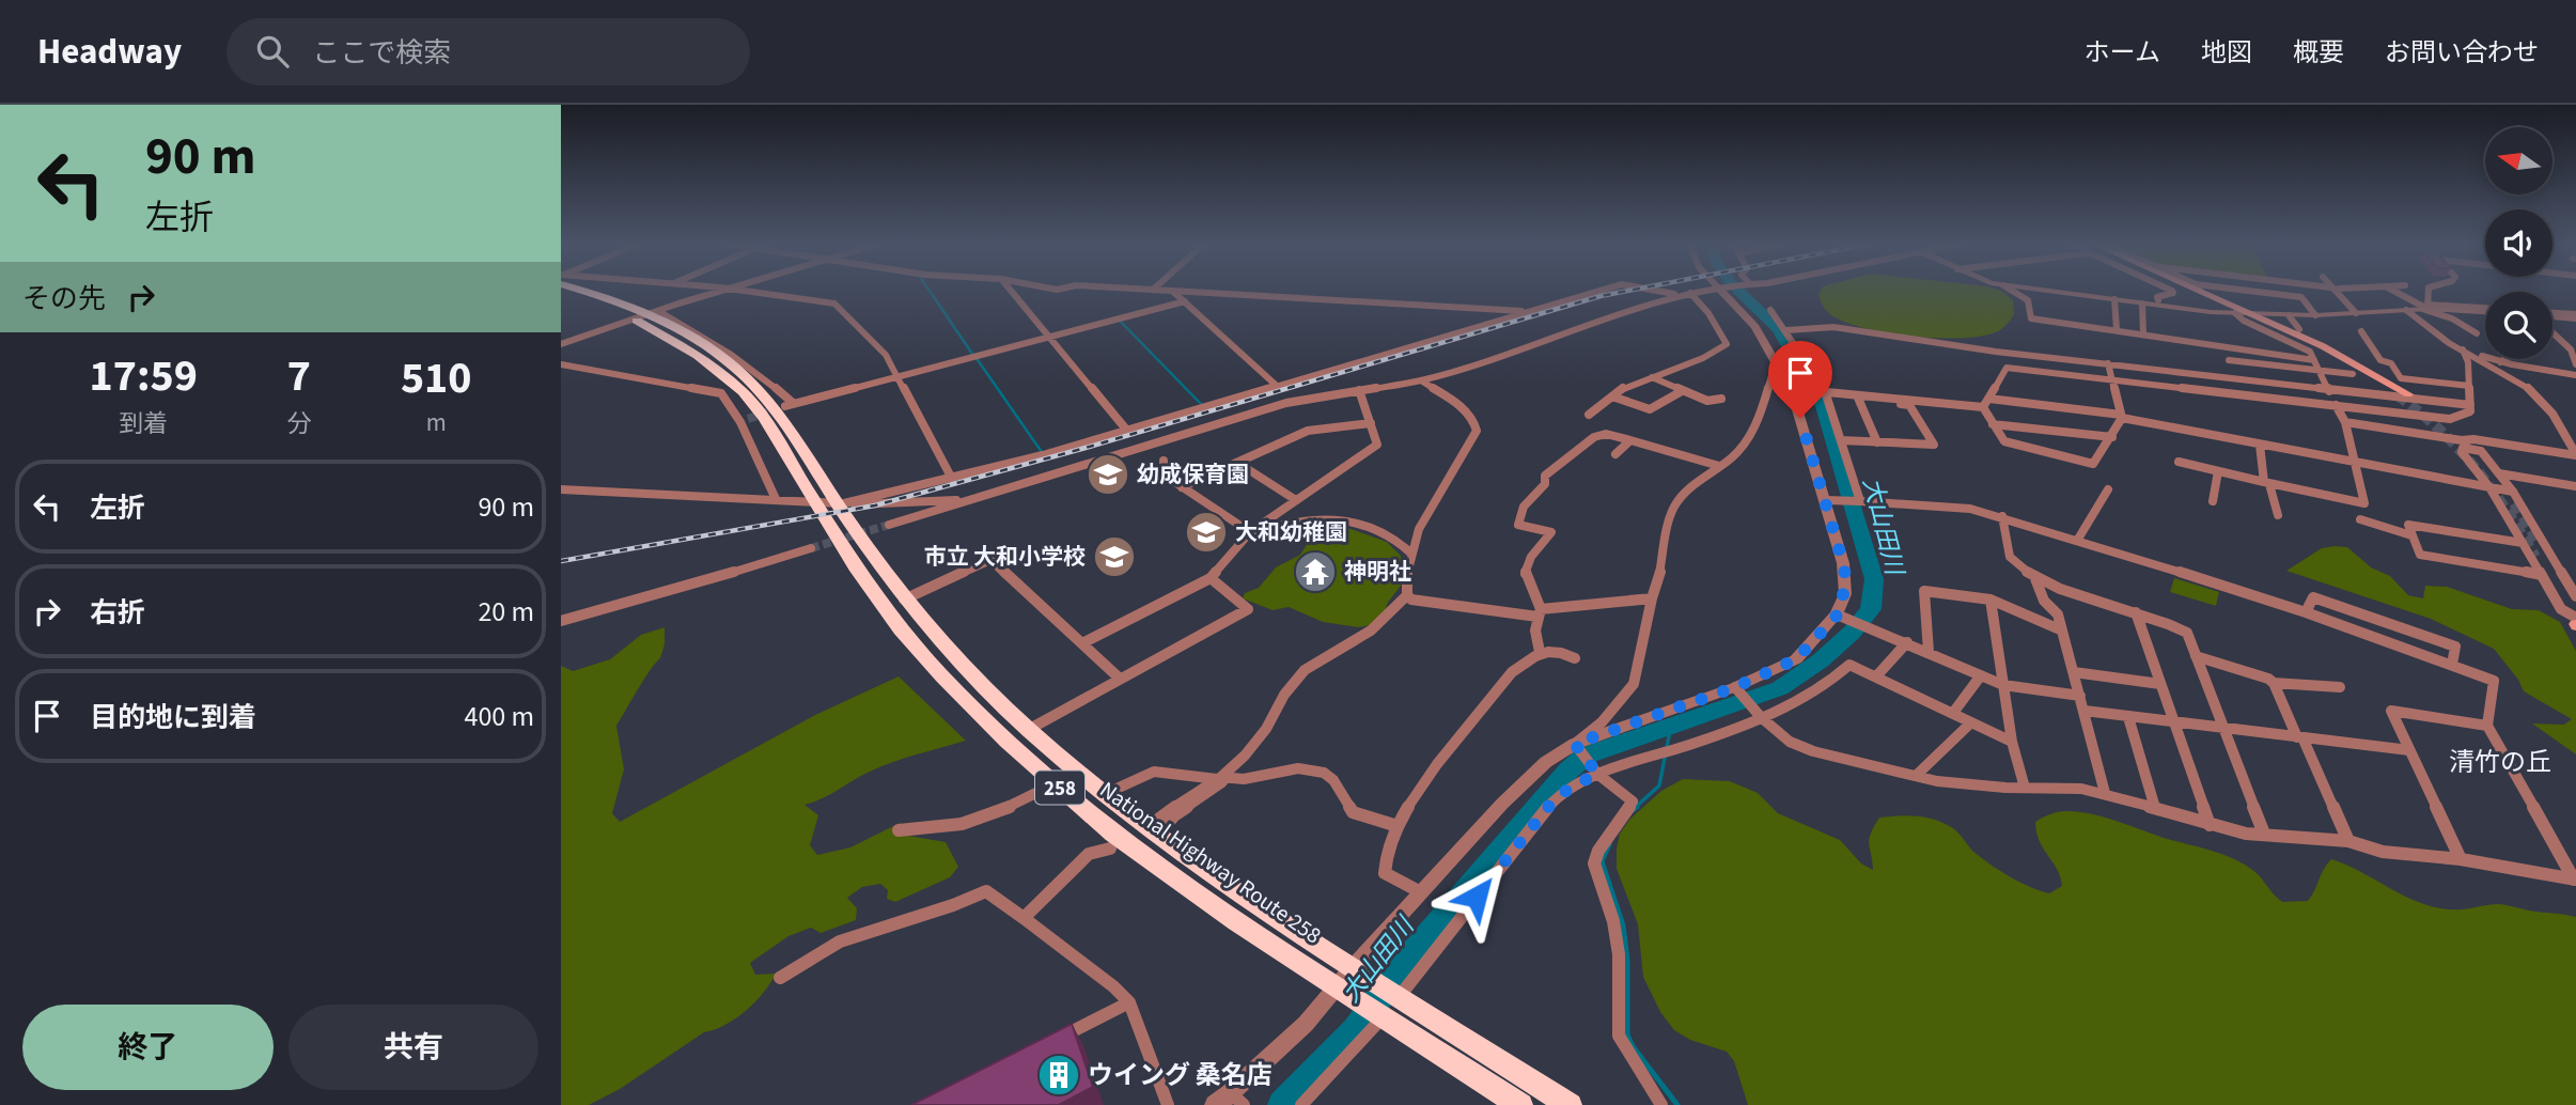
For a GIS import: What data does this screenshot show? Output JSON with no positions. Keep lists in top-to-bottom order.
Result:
{
  "streets": {
    "highway": ["258", "National Highway Route 258"]
  },
  "districts": ["清竹の丘"],
  "water": ["大山田川"],
  "places": {
    "school or university": ["幼成保育園", "大和幼稚園", "市立 大和小学校"],
    "temple": ["神明社"],
    "building": ["ウイング 桑名店"]
  },
  "north": "left",
  "page": {
    "header": "Headway",
    "search": "ここで検索",
    "nav": [
      "ホーム",
      "地図",
      "概要",
      "お問い合わせ"
    ],
    "turn": ["90 m", "左折"],
    "then": "その先",
    "eta": [
      "17:59",
      "到着",
      "7",
      "分",
      "510",
      "m"
    ],
    "list": [
      {
        "name": "左折",
        "value": "90 m"
      },
      {
        "name": "右折",
        "value": "20 m"
      },
      {
        "name": "目的地に到着",
        "value": "400 m"
      }
    ],
    "buttons": ["終了", "共有"]
  }
}
